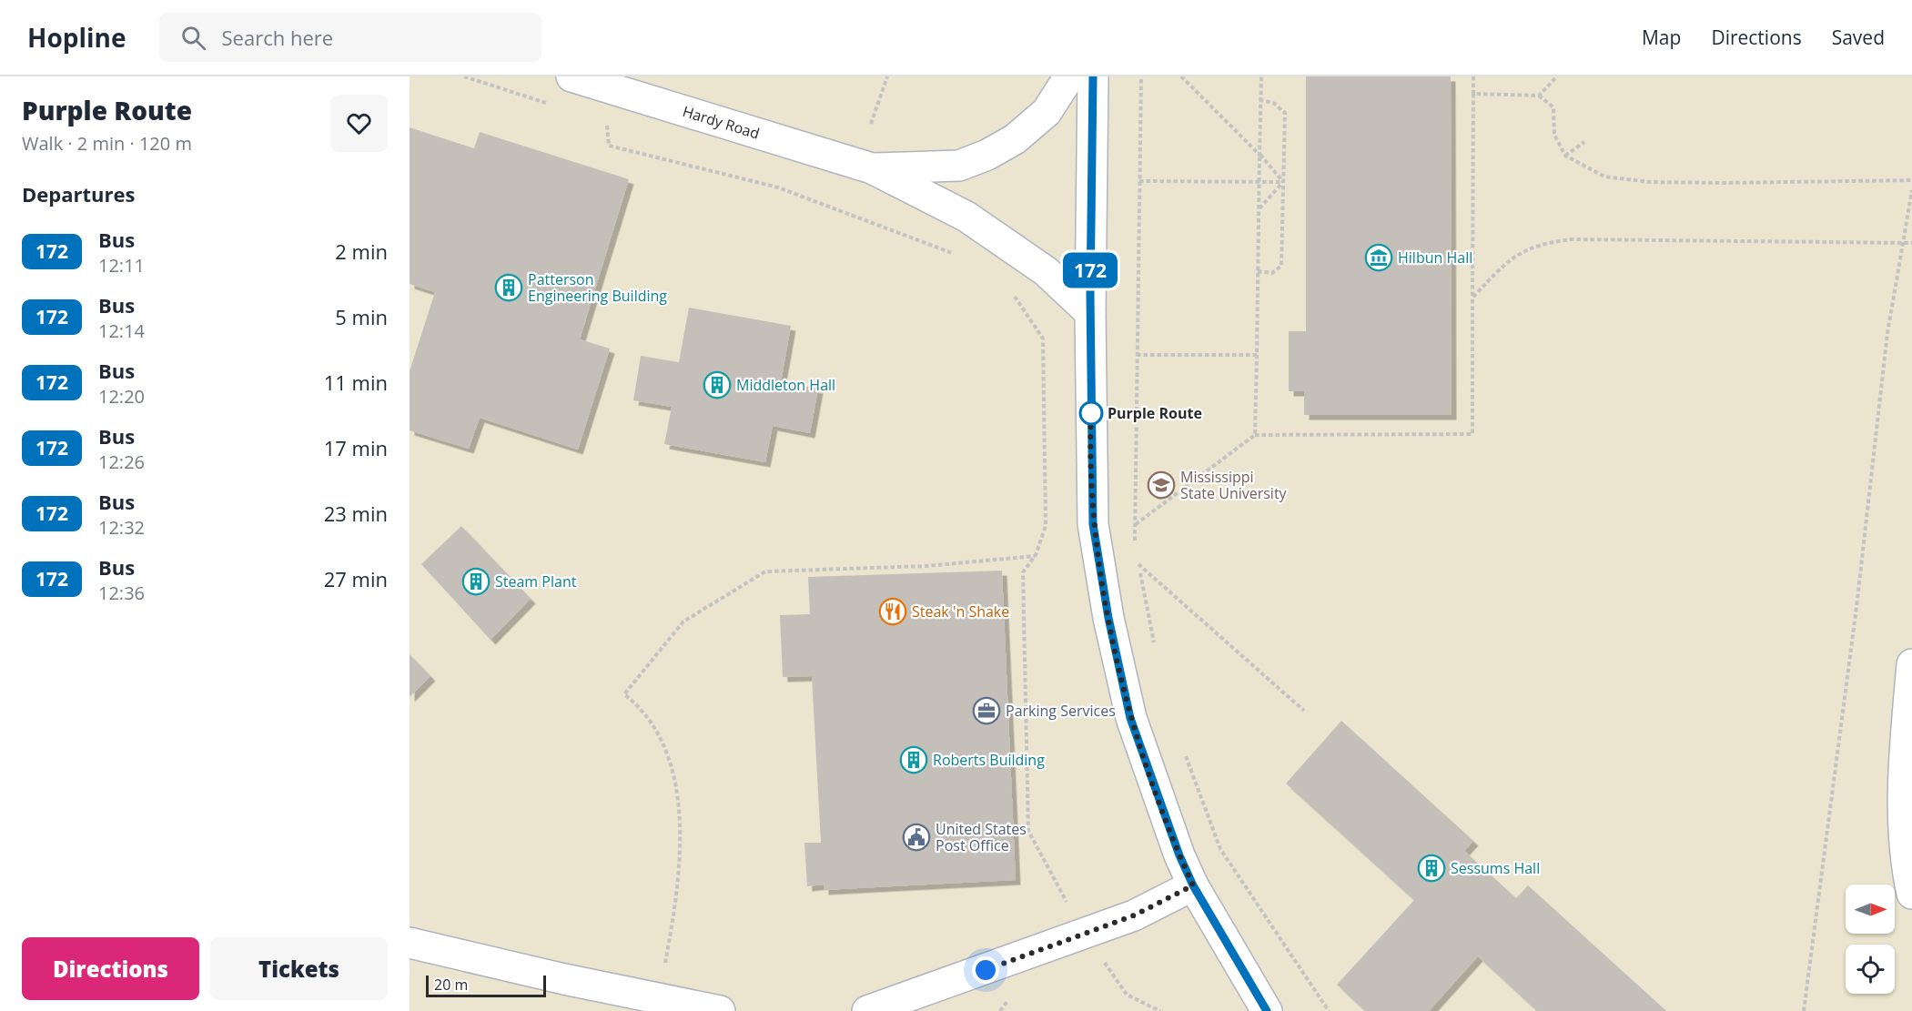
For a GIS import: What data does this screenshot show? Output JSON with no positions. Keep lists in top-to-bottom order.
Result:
{
  "streets": {
    "street": ["Hardy Road"]
  },
  "places": {
    "museum": ["Hilbun Hall"],
    "building": [
      "Patterson Engineering Building",
      "Middleton Hall",
      "Steam Plant",
      "Roberts Building",
      "Sessums Hall"
    ],
    "other": ["Purple Route"],
    "school or university": ["Mississippi State University"],
    "restaurant": ["Steak 'n Shake"],
    "office": ["Parking Services"],
    "public building": ["United States Post Office"]
  },
  "lines": ["bus line 172"],
  "scale_bar": "20 m",
  "north": "right",
  "page": {
    "header": "Hopline",
    "search": "Search here",
    "nav": ["Map", "Directions", "Saved"],
    "heading": [
      ["Purple Route", "Walk · 2 min · 120 m"],
      "Departures"
    ],
    "on_map": "172",
    "list": [
      {
        "mark": "172",
        "name": "Bus",
        "note": "12:11",
        "value": "2 min"
      },
      {
        "mark": "172",
        "name": "Bus",
        "note": "12:14",
        "value": "5 min"
      },
      {
        "mark": "172",
        "name": "Bus",
        "note": "12:20",
        "value": "11 min"
      },
      {
        "mark": "172",
        "name": "Bus",
        "note": "12:26",
        "value": "17 min"
      },
      {
        "mark": "172",
        "name": "Bus",
        "note": "12:32",
        "value": "23 min"
      },
      {
        "mark": "172",
        "name": "Bus",
        "note": "12:36",
        "value": "27 min"
      }
    ],
    "buttons": ["Directions", "Tickets"],
    "scale": "20 m"
  }
}
